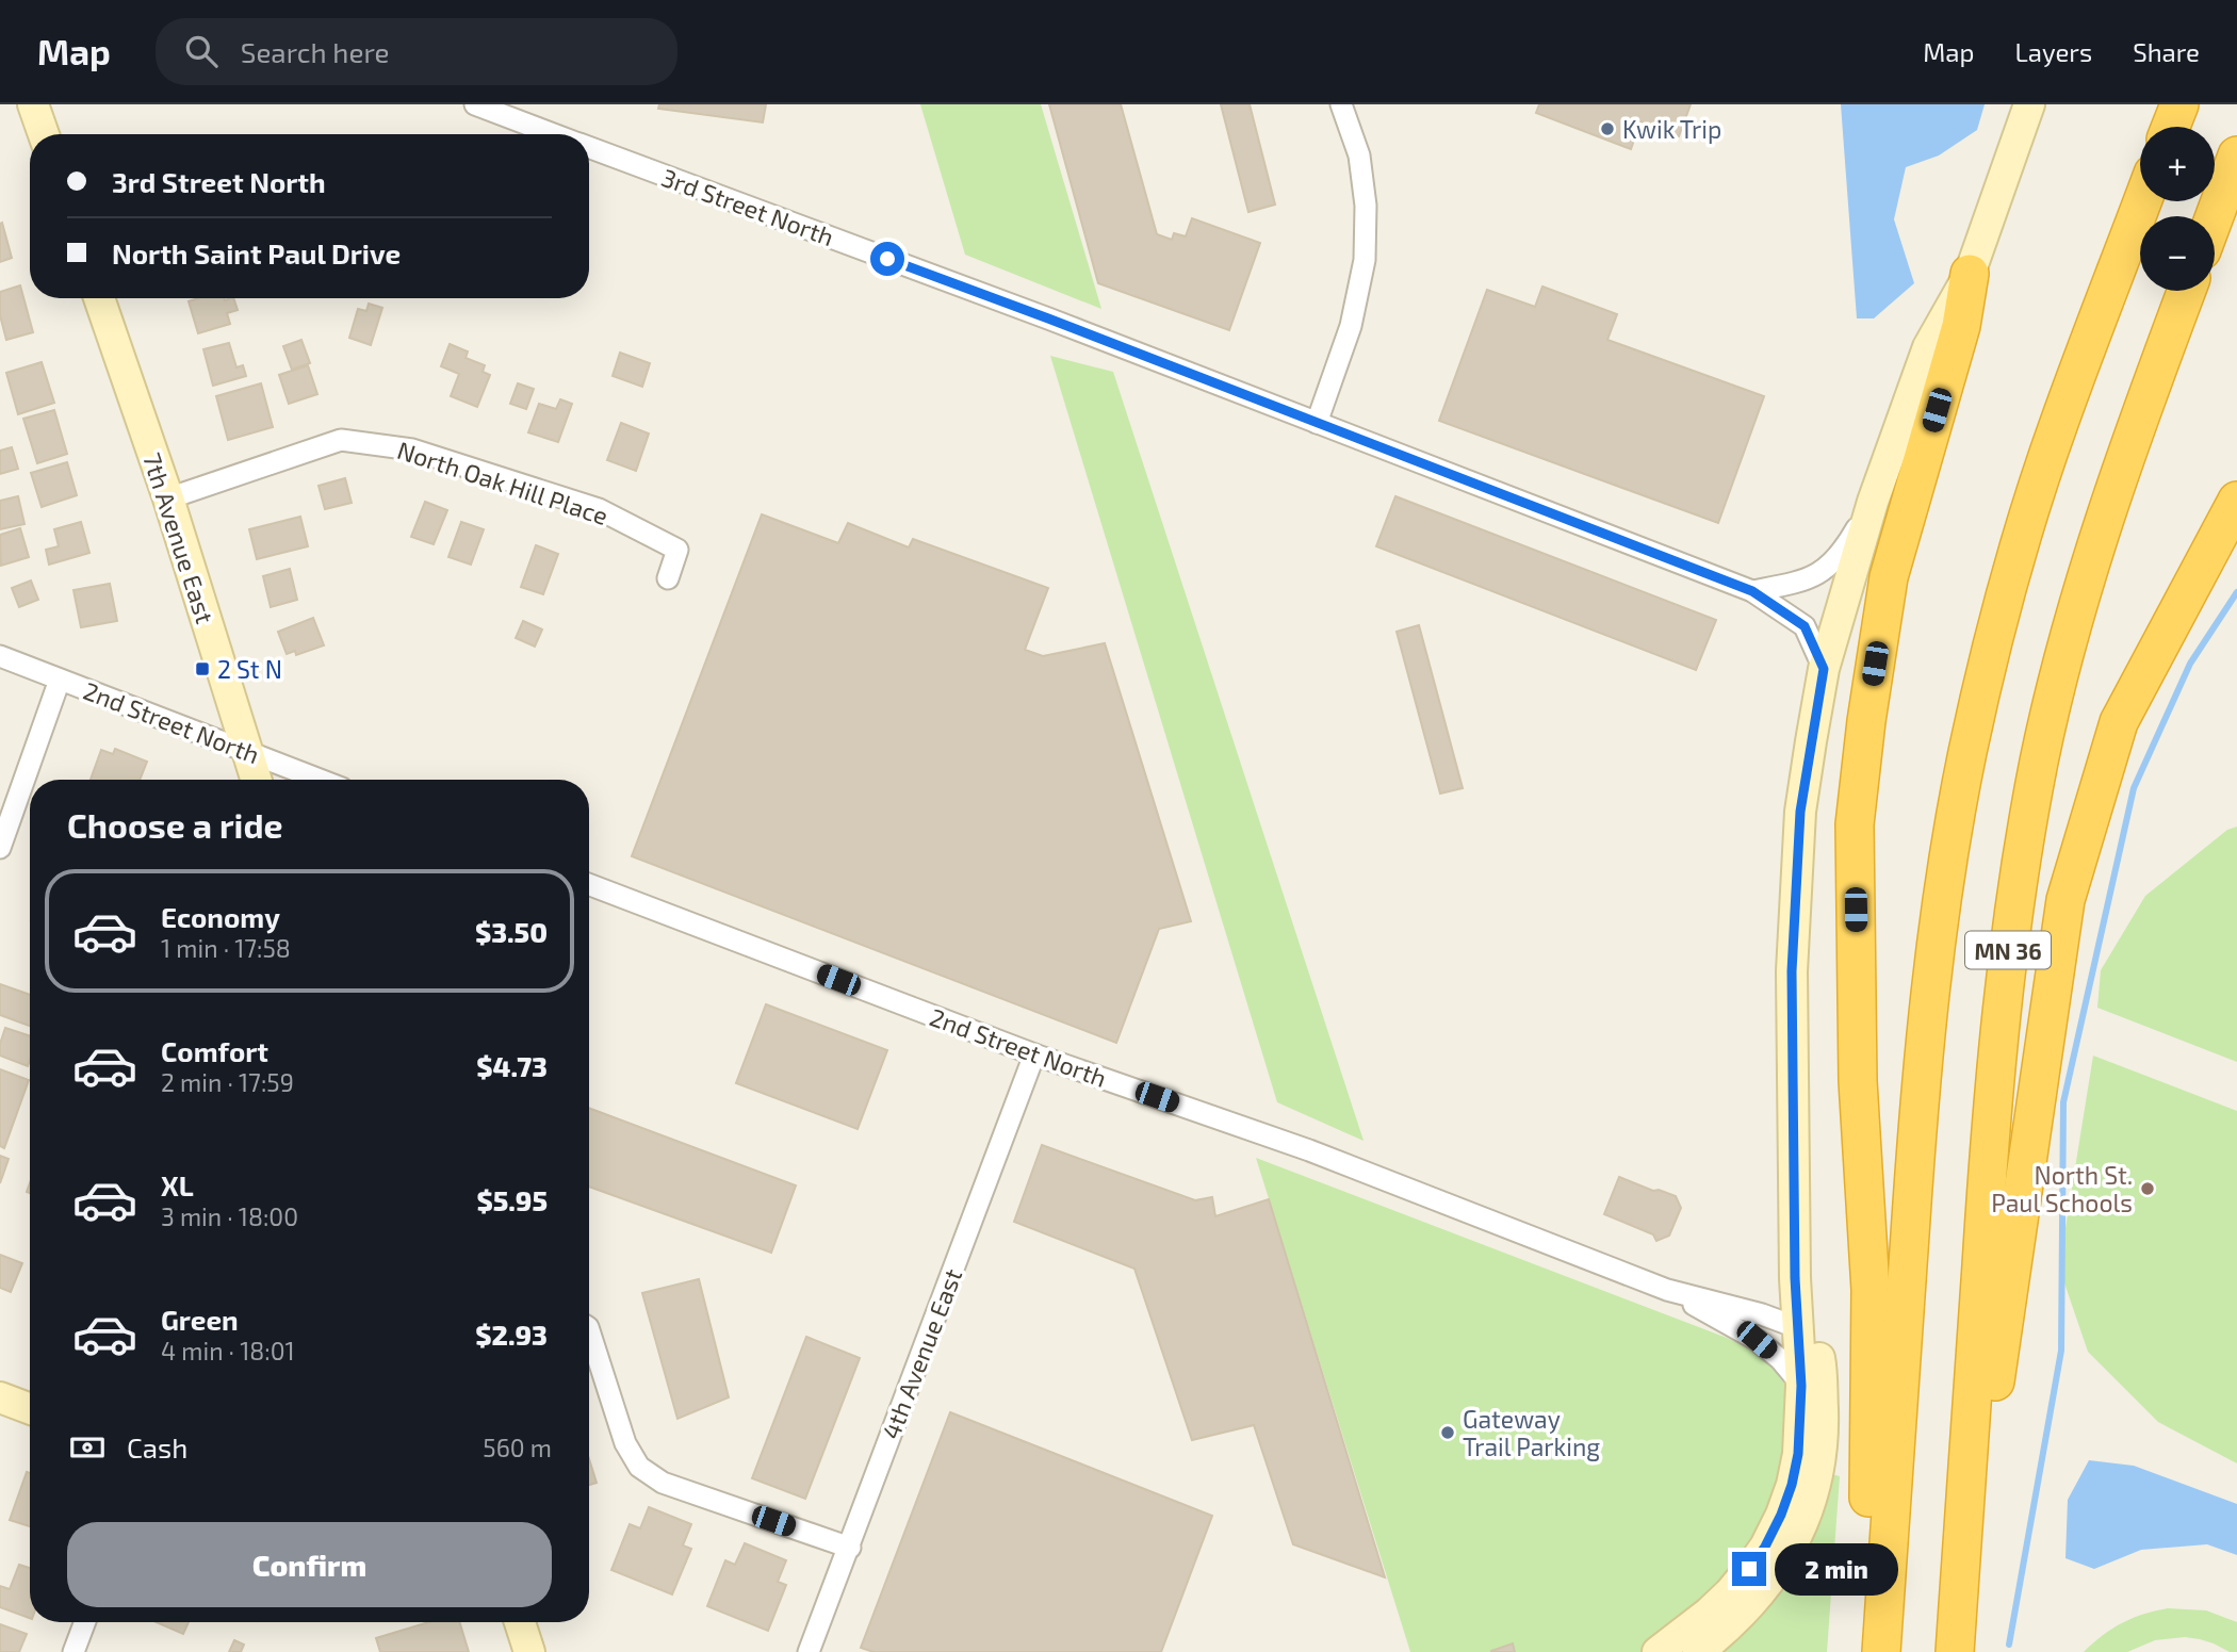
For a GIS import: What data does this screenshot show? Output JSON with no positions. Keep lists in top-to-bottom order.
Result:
{
  "streets": {
    "highway": ["MN 36"],
    "street": [
      "3rd Street North",
      "North Oak Hill Place",
      "7th Avenue East",
      "2nd Street North",
      "4th Avenue East"
    ]
  },
  "crossings": [
    ["North Oak Hill Place", "7th Avenue East"],
    ["7th Avenue East", "2nd Street North"],
    ["2nd Street North", "4th Avenue East"]
  ],
  "places": {
    "other": ["Kwik Trip", "North St. Paul Schools", "Gateway Trail Parking"],
    "transit": ["2 St N"]
  },
  "page": {
    "header": "Map",
    "search": "Search here",
    "nav": ["Map", "Layers", "Share"],
    "map_buttons": ["+", "−"],
    "banner": ["3rd Street North", "North Saint Paul Drive"],
    "heading": "Choose a ride",
    "list": [
      {
        "name": "Economy",
        "note": "1 min · 17:58",
        "value": "$3.50"
      },
      {
        "name": "Comfort",
        "note": "2 min · 17:59",
        "value": "$4.73"
      },
      {
        "name": "XL",
        "note": "3 min · 18:00",
        "value": "$5.95"
      },
      {
        "name": "Green",
        "note": "4 min · 18:01",
        "value": "$2.93"
      }
    ],
    "pay": ["Cash", "560 m"],
    "buttons": "Confirm",
    "bubble": "2 min"
  }
}
